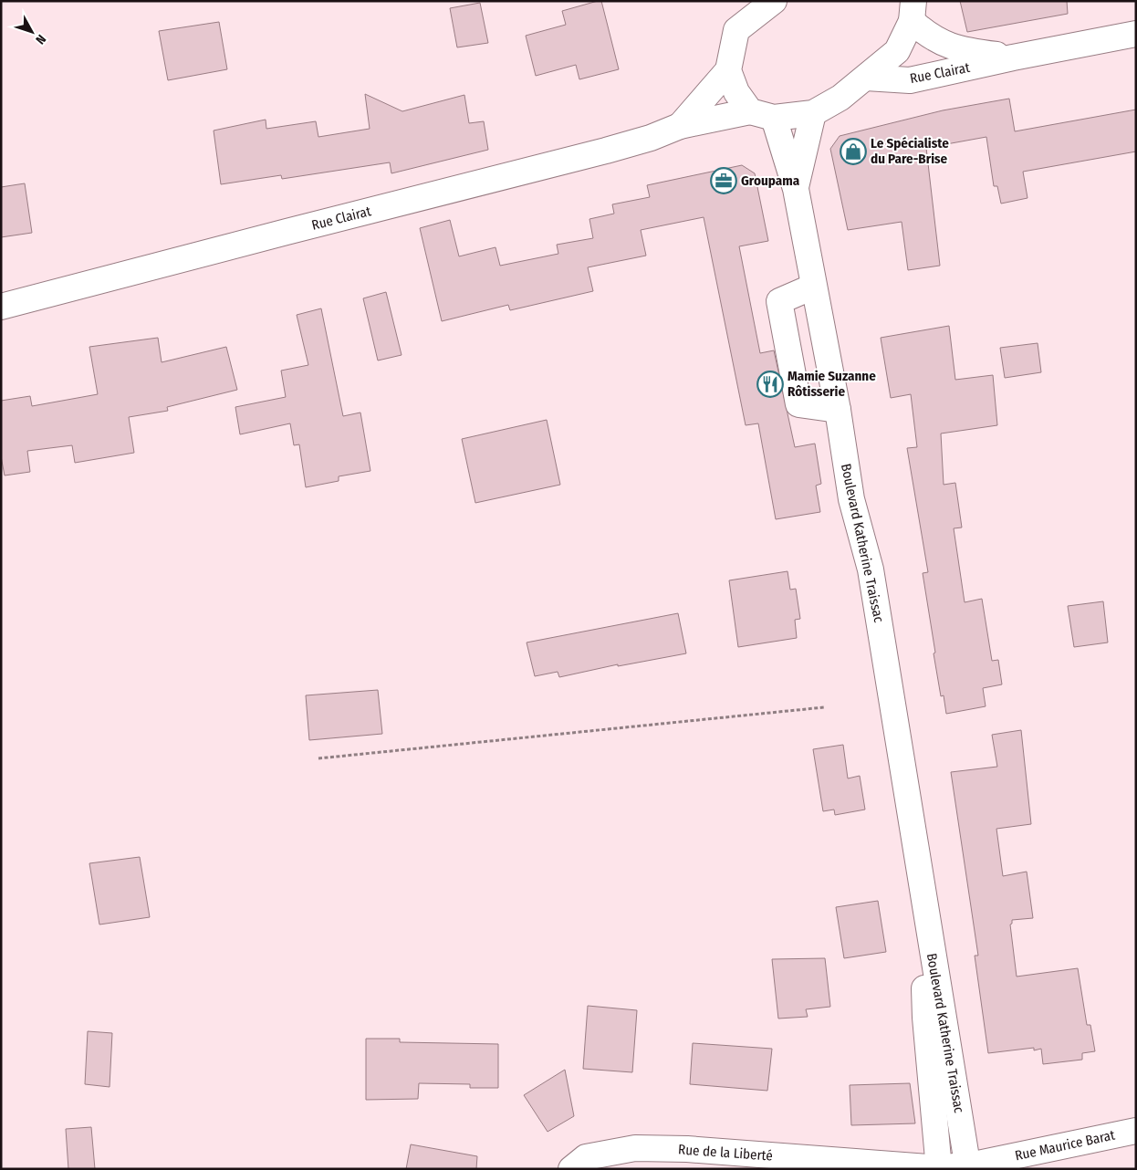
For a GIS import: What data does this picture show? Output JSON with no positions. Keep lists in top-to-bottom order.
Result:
{
  "streets": {
    "main road": [
      "Rue Clairat",
      "Boulevard Katherine Traissac",
      "Rue Maurice Barat",
      "Rue de la Liberté"
    ]
  },
  "crossings": [
    ["Boulevard Katherine Traissac", "Rue Maurice Barat"],
    ["Boulevard Katherine Traissac", "Rue de la Liberté"],
    ["Rue Maurice Barat", "Rue de la Liberté"]
  ],
  "places": {
    "shop": ["Le Spécialiste du Pare-Brise"],
    "office": ["Groupama"],
    "restaurant": ["Mamie Suzanne Rôtisserie"]
  },
  "north": "bottom right"
}
